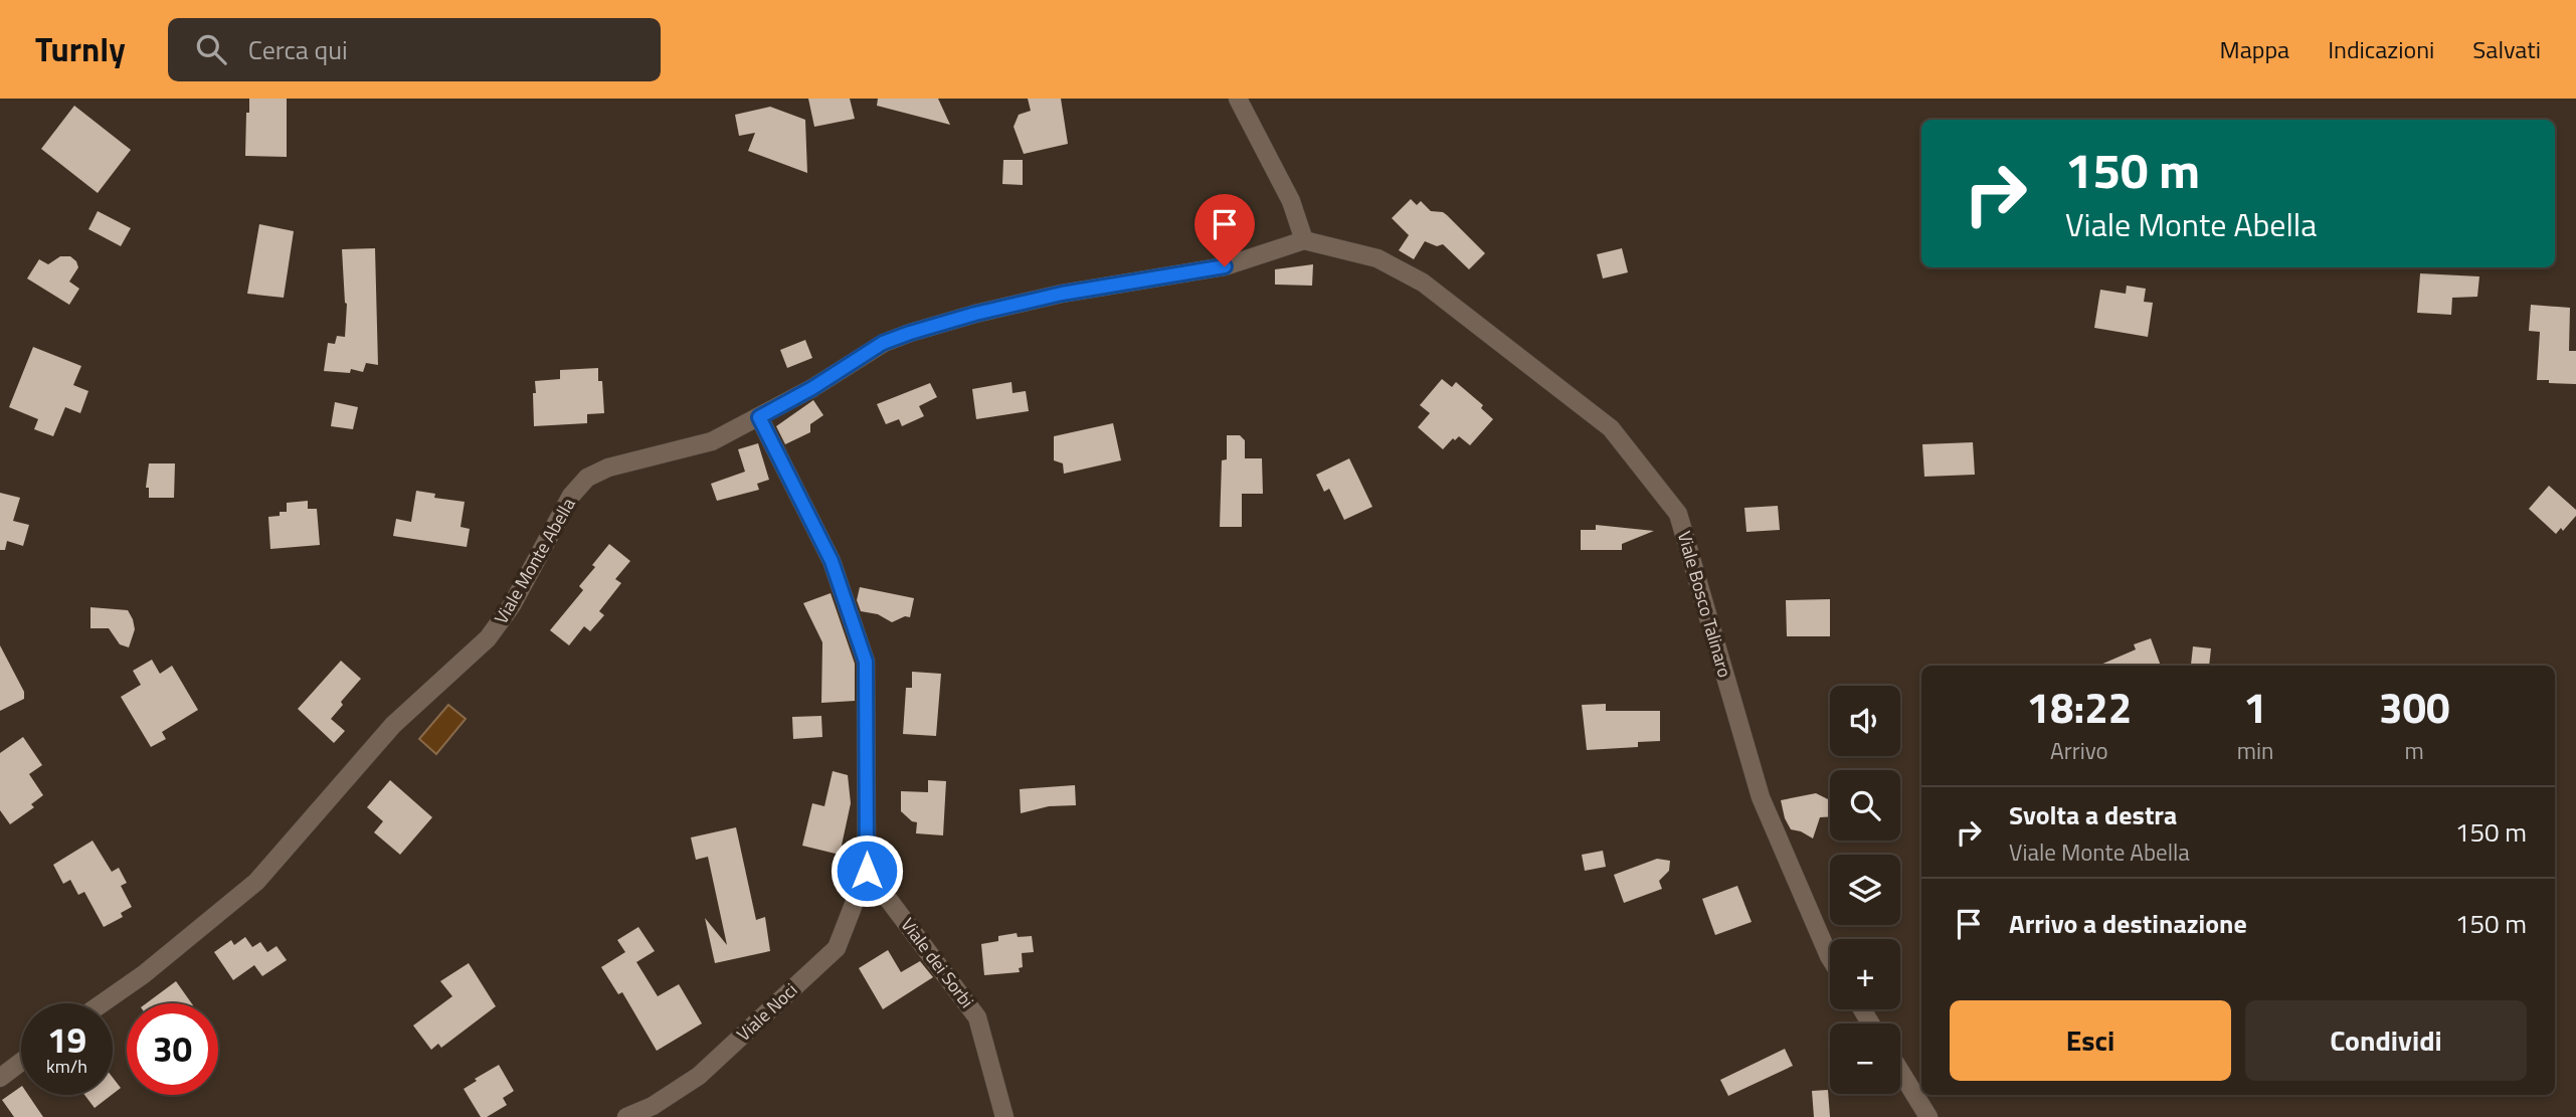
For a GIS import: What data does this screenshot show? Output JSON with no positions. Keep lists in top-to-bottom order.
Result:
{
  "streets": {
    "street": [
      "Viale Monte Abella",
      "Viale Bosco Talinaro",
      "Viale dei Sorbi",
      "Viale Noci"
    ]
  },
  "crossings": [
    ["Viale Monte Abella", "Viale Bosco Talinaro"],
    ["Viale dei Sorbi", "Viale Noci"]
  ],
  "page": {
    "header": "Turnly",
    "search": "Cerca qui",
    "nav": ["Mappa", "Indicazioni", "Salvati"],
    "turn": ["150 m", "Viale Monte Abella"],
    "eta": [
      "18:22",
      "Arrivo",
      "1",
      "min",
      "300",
      "m"
    ],
    "map_buttons": ["+", "−"],
    "list": [
      {
        "name": "Svolta a destra",
        "note": "Viale Monte Abella",
        "value": "150 m"
      },
      {
        "name": "Arrivo a destinazione",
        "value": "150 m"
      }
    ],
    "buttons": ["Esci", "Condividi"],
    "speed": "19 km/h",
    "limit": "30"
  }
}
